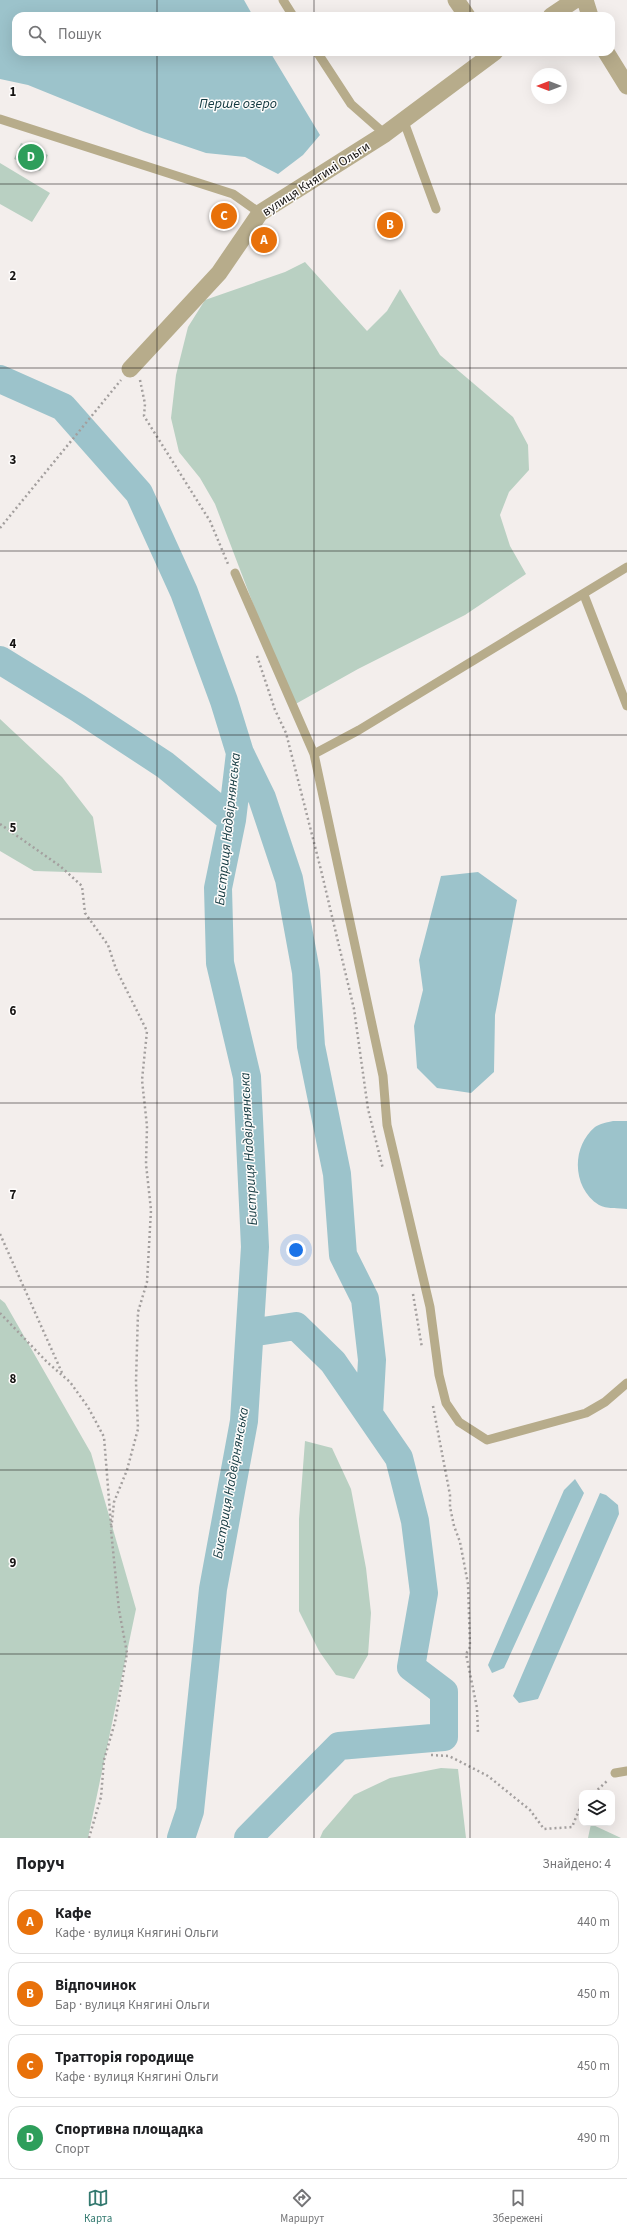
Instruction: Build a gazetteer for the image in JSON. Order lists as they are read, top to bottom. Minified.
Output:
{"streets":{"street":["вулиця Княгині Ольги"]},"water":["Перше озеро","Бистриця Надвірнянська"],"north":"left","page":{"search":"Пошук","pins":["D","C","B","A"],"heading":["Поруч","Знайдено: 4"],"list":[{"mark":"A","name":"Кафе","note":"Кафе · вулиця Княгині Ольги","value":"440 m"},{"mark":"B","name":"Відпочинок","note":"Бар · вулиця Княгині Ольги","value":"450 m"},{"mark":"C","name":"Тратторія городище","note":"Кафе · вулиця Княгині Ольги","value":"450 m"},{"mark":"D","name":"Спортивна площадка","note":"Спорт","value":"490 m"}],"nav":["Карта","Маршрут","Збережені"]},"grid":{"rows":["1","2","3","4","5","6","7","8","9"]}}
